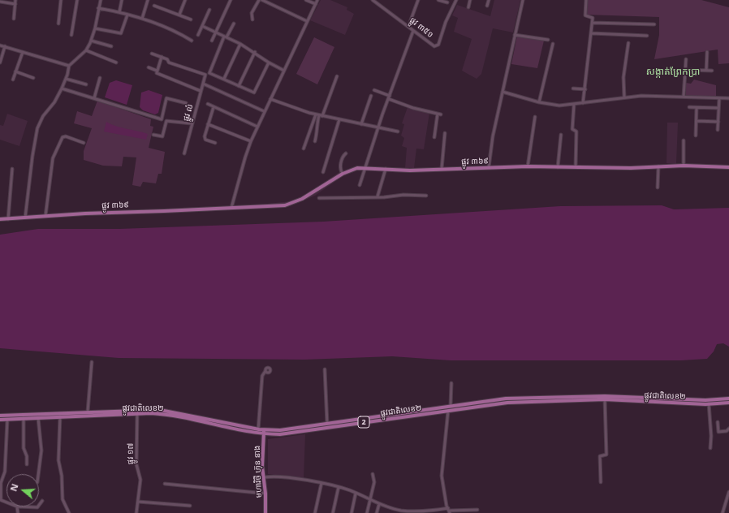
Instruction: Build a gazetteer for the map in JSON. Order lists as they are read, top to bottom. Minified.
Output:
{"streets":{"main road":["ផ្លូវ ៣៦៩","ផ្លូវជាតិលេខ២","2","មហាវិថី ហ៊ុន នាង"],"street":["ផ្លូវ ៣៥១","ផ្លូវ លំ","ផ្លូវ ១៧"]},"crossings":[["ផ្លូវជាតិលេខ២","ផ្លូវ ១៧"],["ផ្លូវជាតិលេខ២","មហាវិថី ហ៊ុន នាង"]],"districts":["សង្កាត់ព្រែកប្រា"],"north":"left"}
